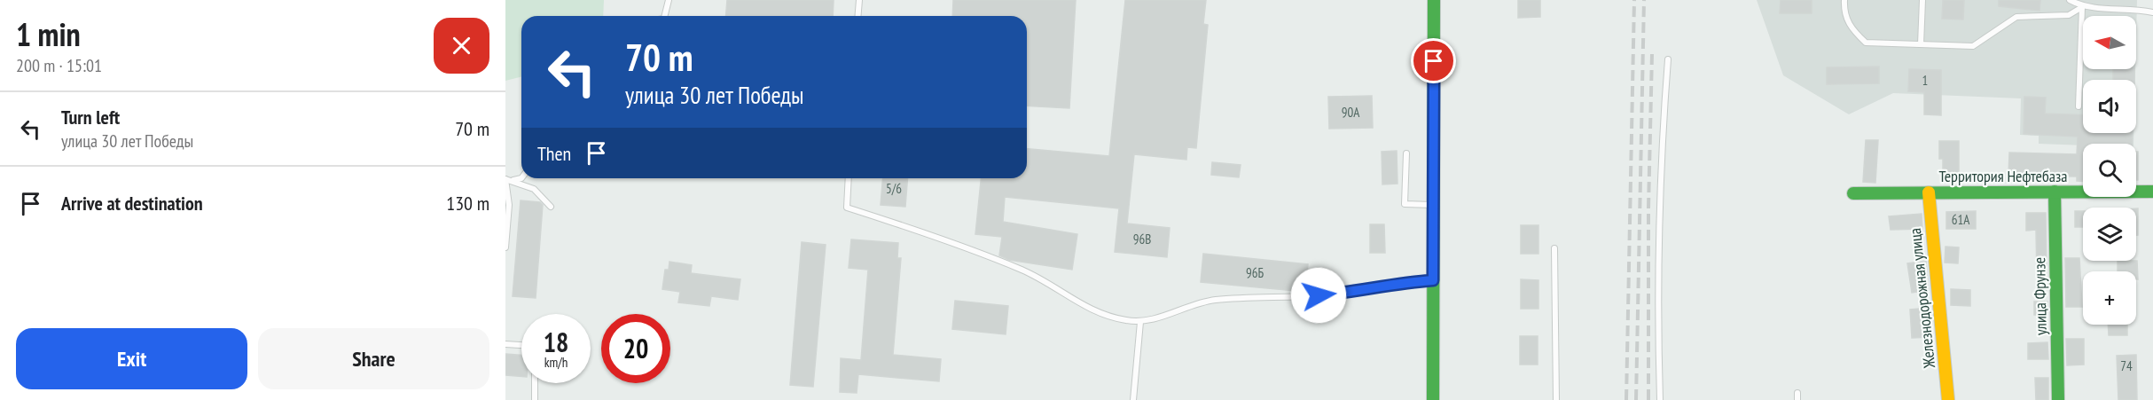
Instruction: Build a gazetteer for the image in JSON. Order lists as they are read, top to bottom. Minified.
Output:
{"streets":{"street":["Территория Нефтебаза","улица Фрунзе","Железнодорожная улица"]},"crossings":[["Территория Нефтебаза","улица Фрунзе"],["Территория Нефтебаза","Железнодорожная улица"]],"house_numbers":["1","90А","5/6","61А","96В","96Б","74"],"north":"left","page":{"heading":["1 min","200 m · 15:01"],"map_buttons":"+","turn":["70 m","улица 30 лет Победы"],"list":[{"name":"Turn left","note":"улица 30 лет Победы","value":"70 m"},{"name":"Arrive at destination","value":"130 m"}],"then":"Then","speed":"18 km/h","limit":"20","buttons":["Exit","Share"]}}
